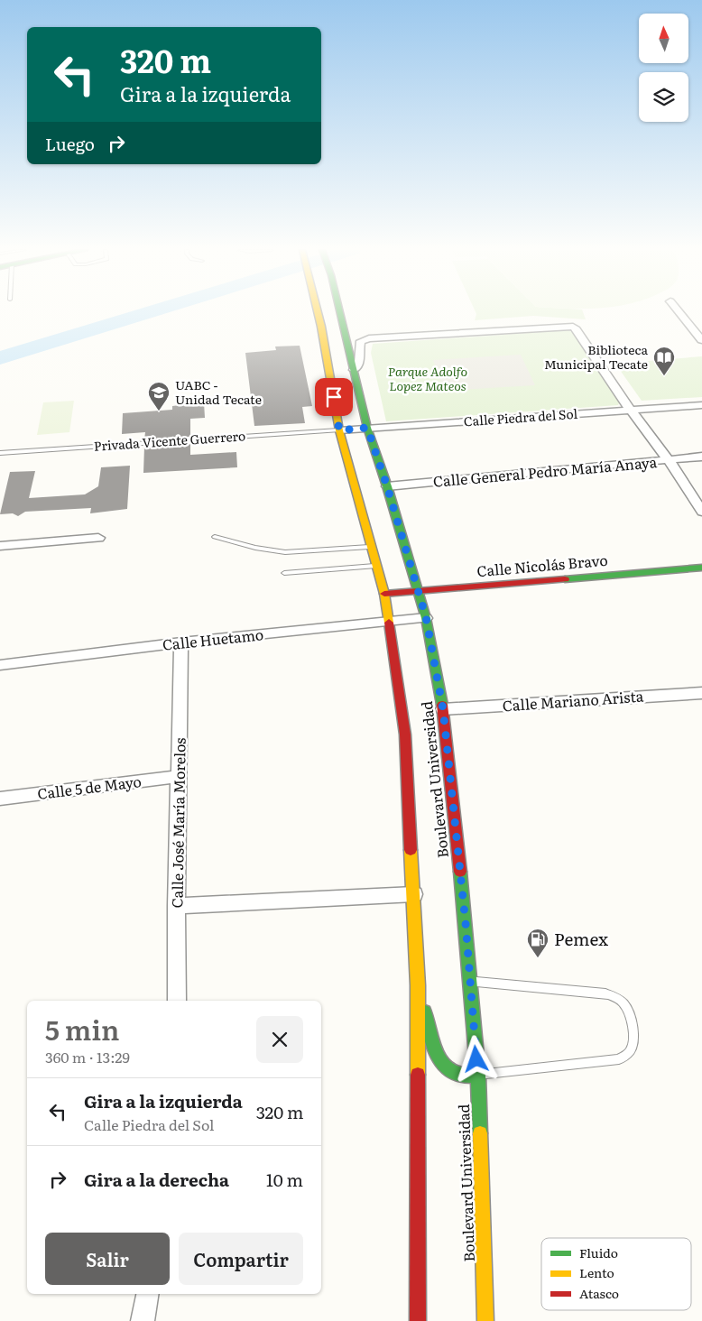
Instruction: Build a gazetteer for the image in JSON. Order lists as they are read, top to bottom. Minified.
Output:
{"streets":{"main road":["Calle Nicolás Bravo","Boulevard Universidad"],"street":["Calle Piedra del Sol","Calle General Pedro María Anaya","Calle Huetamo","Calle Mariano Arista","Calle 5 de Mayo","Calle José María Morelos"],"lane":["Privada Vicente Guerrero"]},"crossings":[["Calle Piedra del Sol","Privada Vicente Guerrero"],["Calle Piedra del Sol","Boulevard Universidad"],["Privada Vicente Guerrero","Boulevard Universidad"],["Calle General Pedro María Anaya","Boulevard Universidad"],["Calle Nicolás Bravo","Boulevard Universidad"],["Calle Huetamo","Boulevard Universidad"],["Calle Huetamo","Calle José María Morelos"],["Calle Mariano Arista","Boulevard Universidad"],["Calle 5 de Mayo","Calle José María Morelos"]],"parks":["Parque Adolfo Lopez Mateos"],"places":{"library":["Biblioteca Municipal Tecate"],"school or university":["UABC - Unidad Tecate"],"fuel station":["Pemex"]},"legend":["Fluido","Lento","Atasco"],"north":"top","page":{"turn":["320 m","Gira a la izquierda"],"then":"Luego","heading":["5 min","360 m · 13:29"],"list":[{"name":"Gira a la izquierda","note":"Calle Piedra del Sol","value":"320 m"},{"name":"Gira a la derecha","value":"10 m"}],"buttons":["Salir","Compartir"]}}
